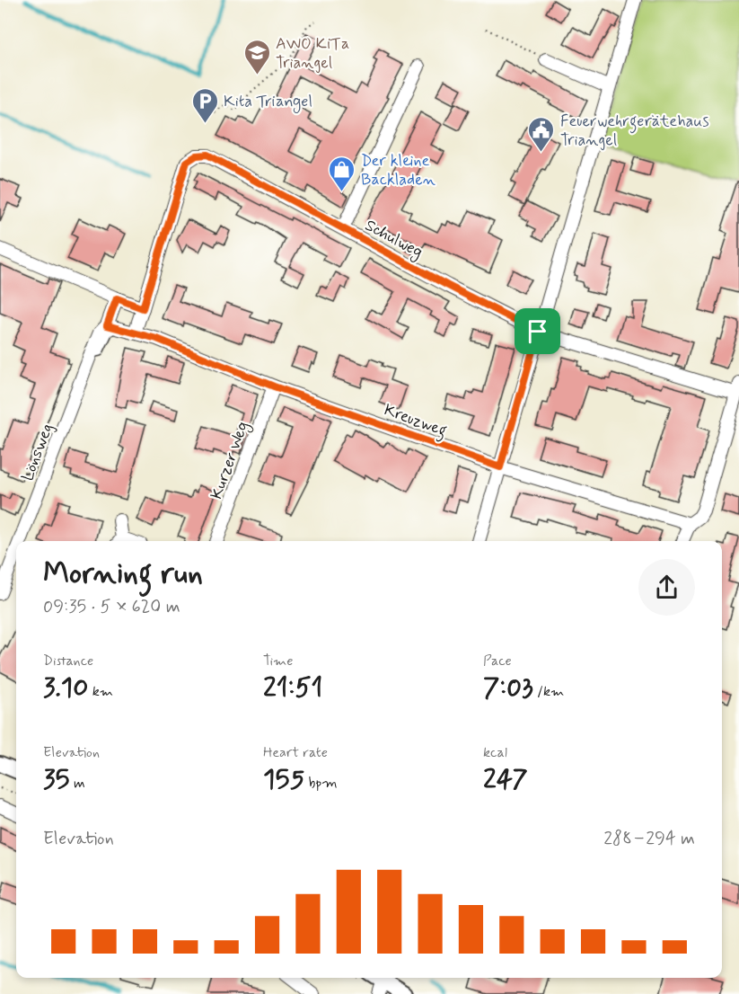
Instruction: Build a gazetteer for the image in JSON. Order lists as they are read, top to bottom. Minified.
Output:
{"streets":{"street":["Schulweg","Kreuzweg","Lönsweg","Kurzer Weg"]},"crossings":[["Schulweg","Kreuzweg"],["Kreuzweg","Lönsweg"],["Kreuzweg","Kurzer Weg"]],"places":{"school or university":["AWO KiTa Triangel"],"parking":["Kita Triangel"],"public building":["Feuerwehrgerätehaus Triangel"],"shop":["Der kleine Backladen"]},"page":{"heading":["Morning run","09:35 · 5 × 620 m"],"stats":[["Distance","3.10 km"],["Time","21:51"],["Pace","7:03 /km"],["Elevation","35 m"],["Heart rate","155 bpm"],["kcal","247"]],"chart":["Elevation","288–294 m"]}}
